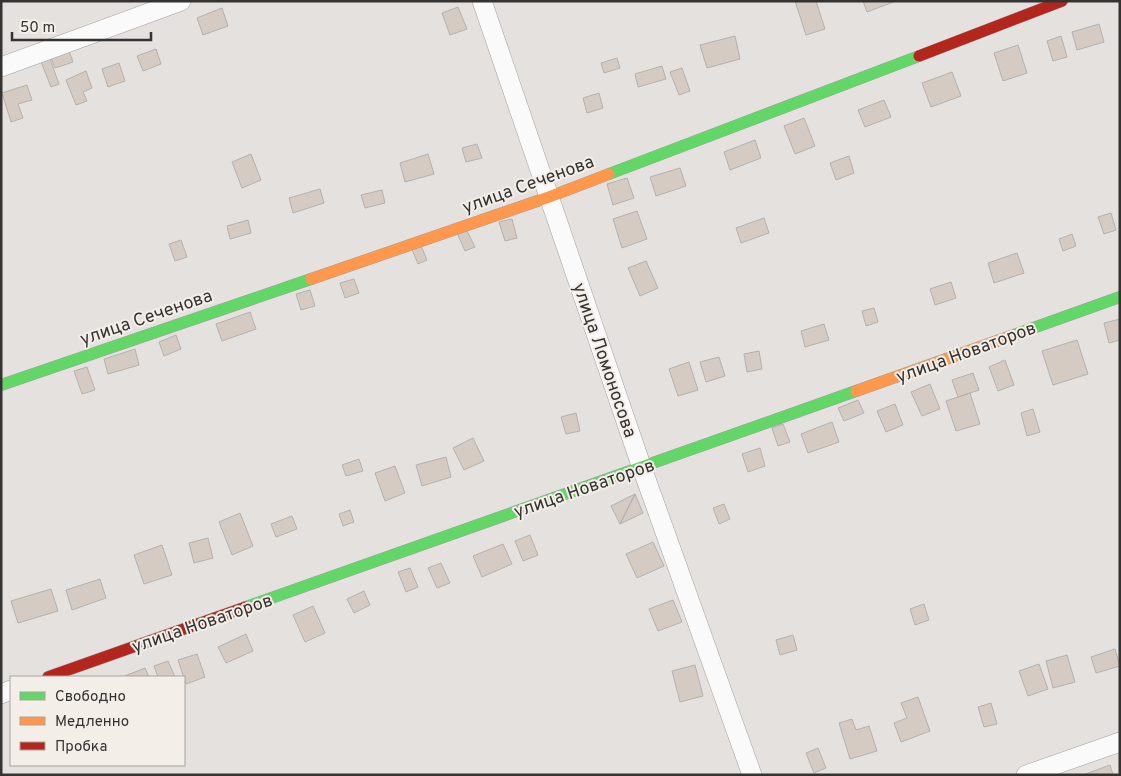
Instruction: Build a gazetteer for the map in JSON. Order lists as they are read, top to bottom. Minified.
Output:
{"streets":{"street":["улица Сеченова","улица Новаторов","улица Ломоносова"]},"crossings":[["улица Сеченова","улица Ломоносова"],["улица Новаторов","улица Ломоносова"]],"legend":["Свободно","Медленно","Пробка"],"scale_bar":"50 m"}
